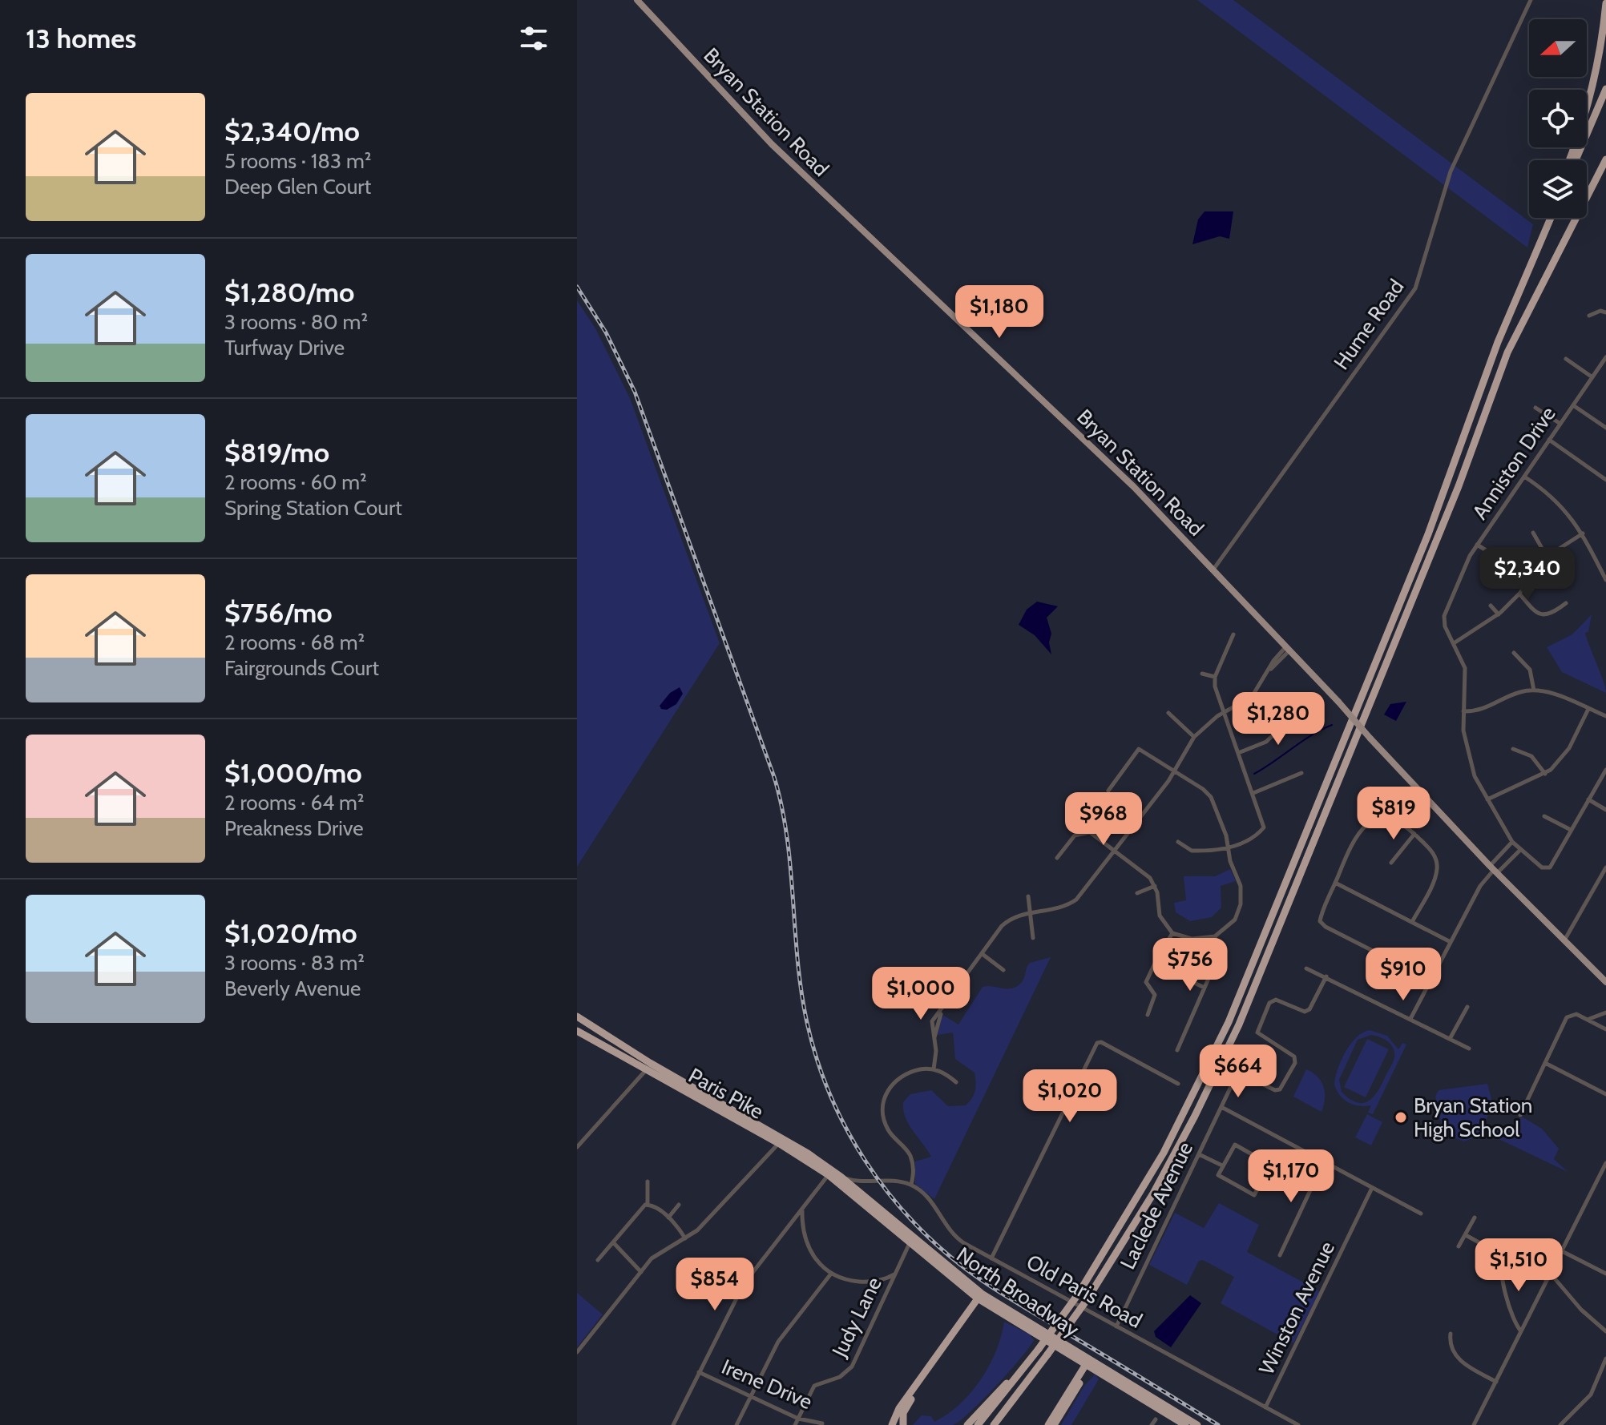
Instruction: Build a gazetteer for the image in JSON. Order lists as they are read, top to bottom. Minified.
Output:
{"streets":{"highway":["Paris Pike","North Broadway"],"main road":["Bryan Station Road"],"street":["Hume Road","Anniston Drive","Laclede Avenue","Old Paris Road","Winston Avenue","Judy Lane","Irene Drive"]},"crossings":[["Bryan Station Road","Hume Road"],["Paris Pike","North Broadway"],["Laclede Avenue","Old Paris Road"],["Old Paris Road","Winston Avenue"],["North Broadway","Judy Lane"],["Judy Lane","Irene Drive"]],"places":["Bryan Station High School"],"north":"left","page":{"heading":"13 homes","list":[{"name":"$2,340/mo","note":"5 rooms · 183 m² · Deep Glen Court"},{"name":"$1,280/mo","note":"3 rooms · 80 m² · Turfway Drive"},{"name":"$819/mo","note":"2 rooms · 60 m² · Spring Station Court"},{"name":"$756/mo","note":"2 rooms · 68 m² · Fairgrounds Court"},{"name":"$1,000/mo","note":"2 rooms · 64 m² · Preakness Drive"},{"name":"$1,020/mo","note":"3 rooms · 83 m² · Beverly Avenue"}],"price":["$1,180","$2,340","$1,280","$819","$968","$756","$910","$1,000","$664","$1,020","$1,170","$1,510","$854"]}}
